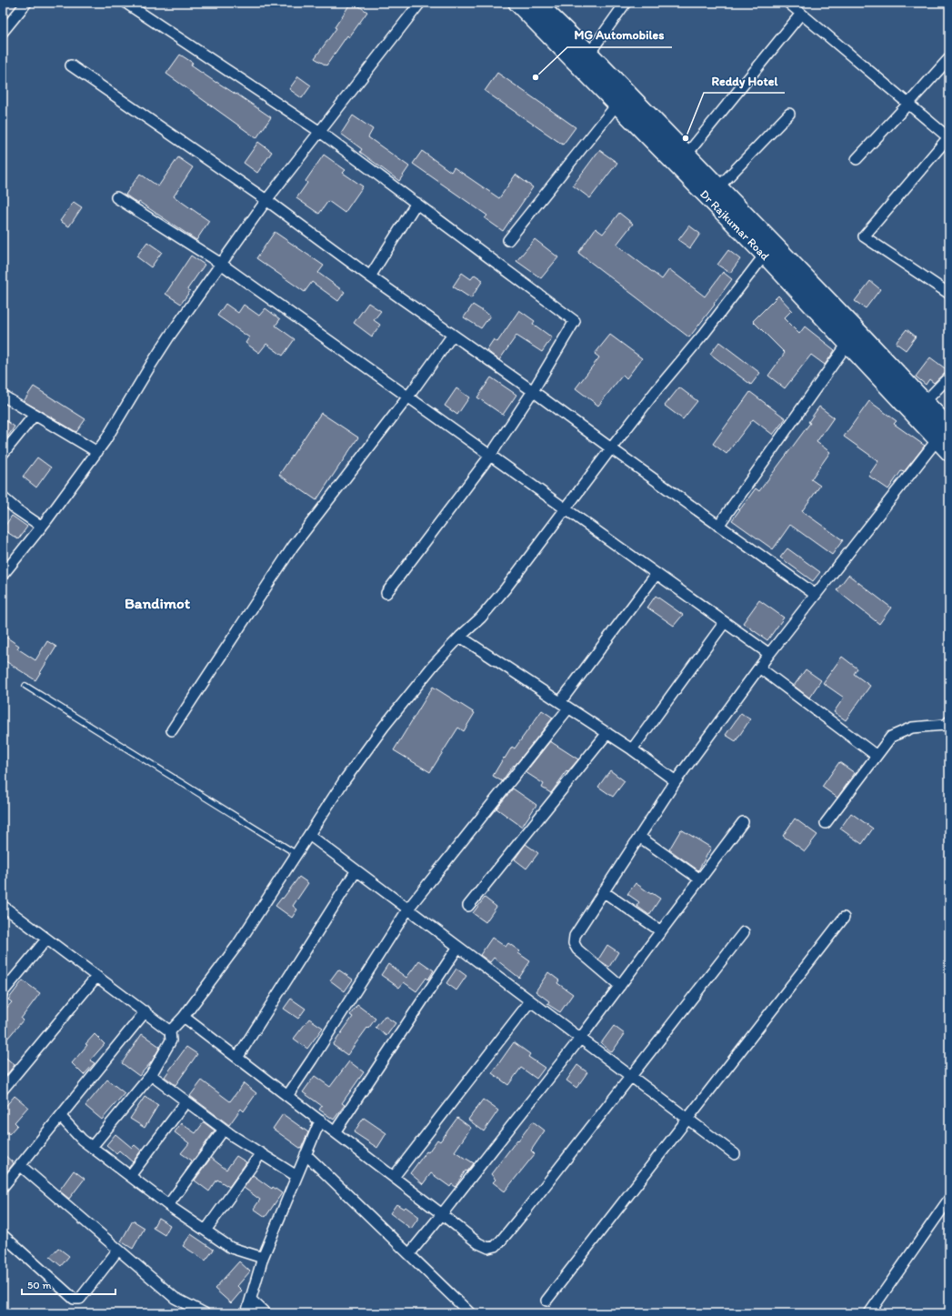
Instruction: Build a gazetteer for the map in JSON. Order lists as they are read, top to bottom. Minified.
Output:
{"streets":{"highway":["Dr Rajkumar Road"]},"districts":["Bandimot"],"places":["MG Automobiles","Reddy Hotel"],"scale_bar":"50 m"}
